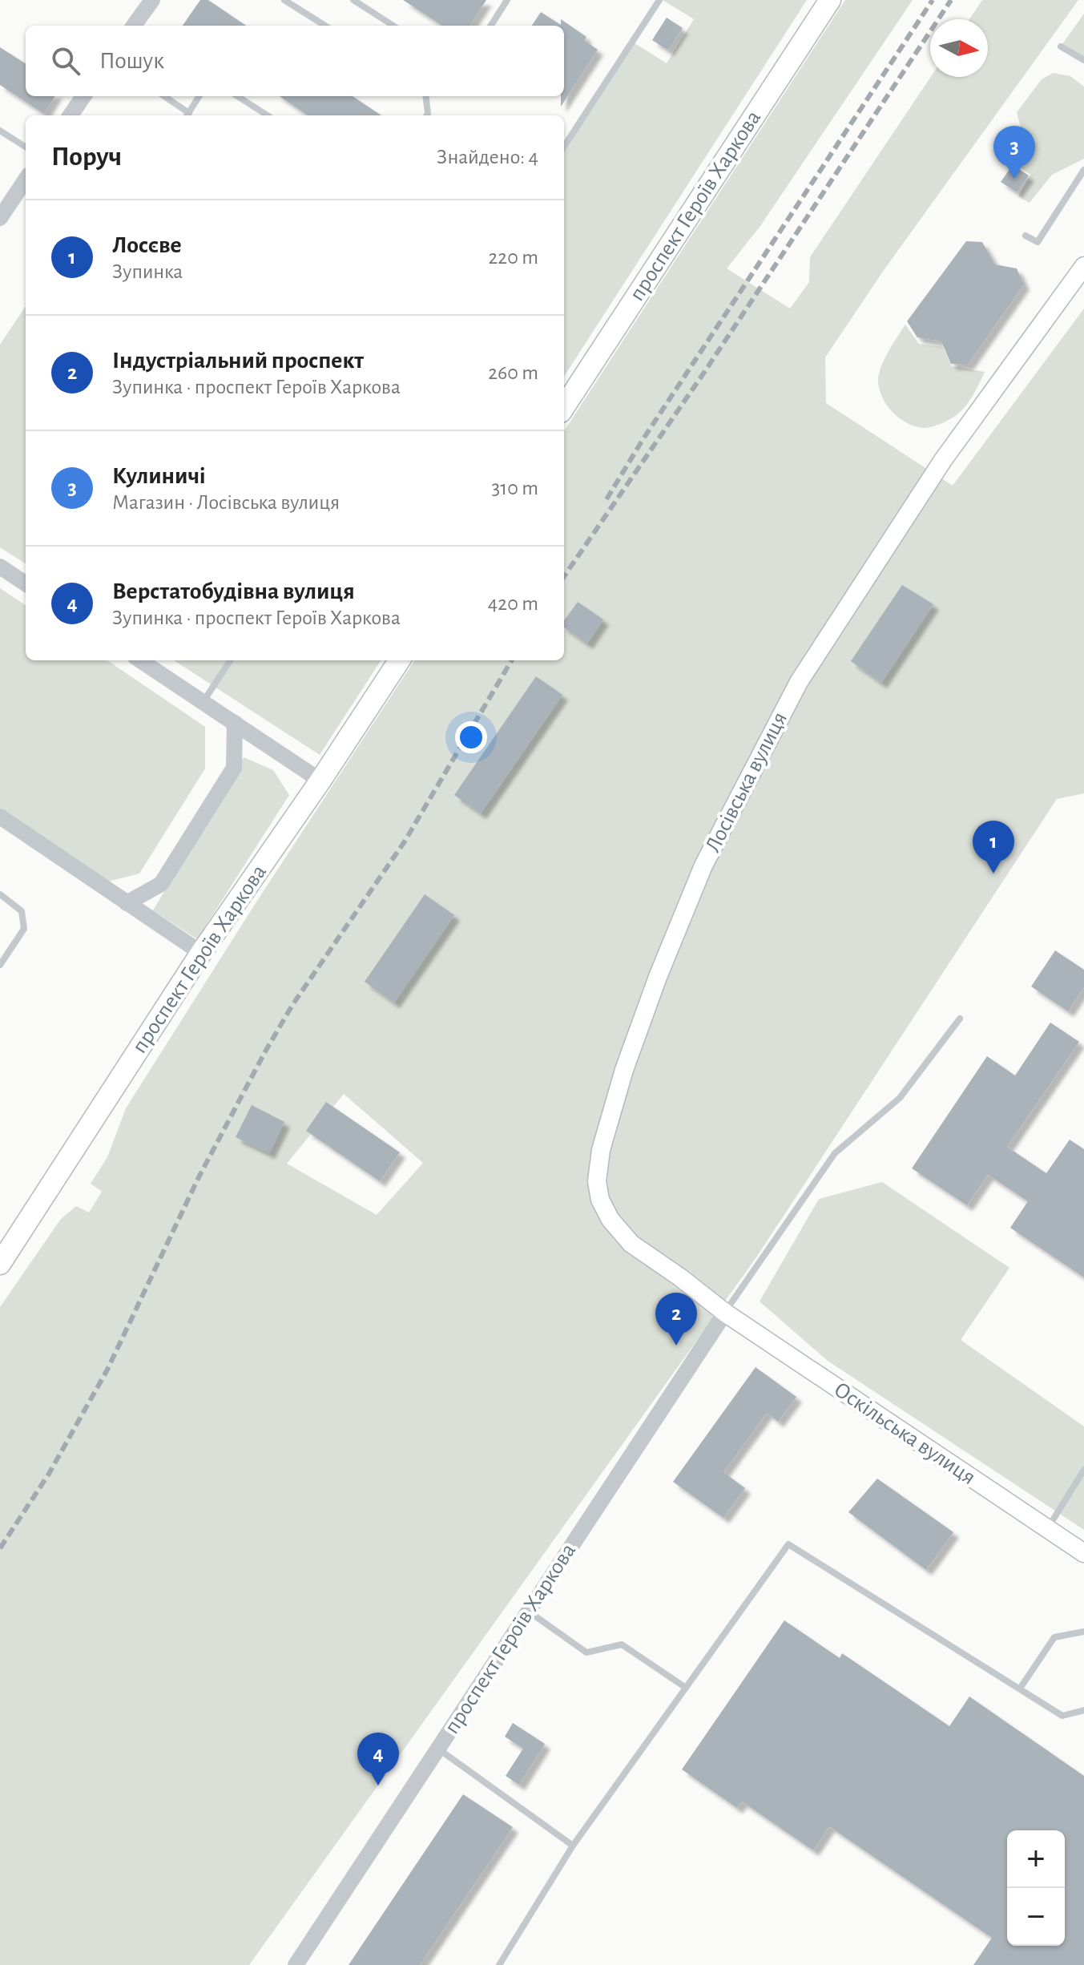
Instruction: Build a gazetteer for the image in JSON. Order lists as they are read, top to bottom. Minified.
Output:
{"streets":{"main road":["проспект Героїв Харкова","Лосівська вулиця","Оскільська вулиця"]},"crossings":[["проспект Героїв Харкова","Лосівська вулиця"],["проспект Героїв Харкова","Оскільська вулиця"],["Лосівська вулиця","Оскільська вулиця"]],"north":"right","page":{"search":"Пошук","heading":["Поруч","Знайдено: 4"],"pins":["3","1","2","4"],"list":[{"mark":"1","name":"Лосєве","note":"Зупинка","value":"220 m"},{"mark":"2","name":"Індустріальний проспект","note":"Зупинка · проспект Героїв Харкова","value":"260 m"},{"mark":"3","name":"Кулиничі","note":"Магазин · Лосівська вулиця","value":"310 m"},{"mark":"4","name":"Верстатобудівна вулиця","note":"Зупинка · проспект Героїв Харкова","value":"420 m"}],"map_buttons":["+","−"]}}
